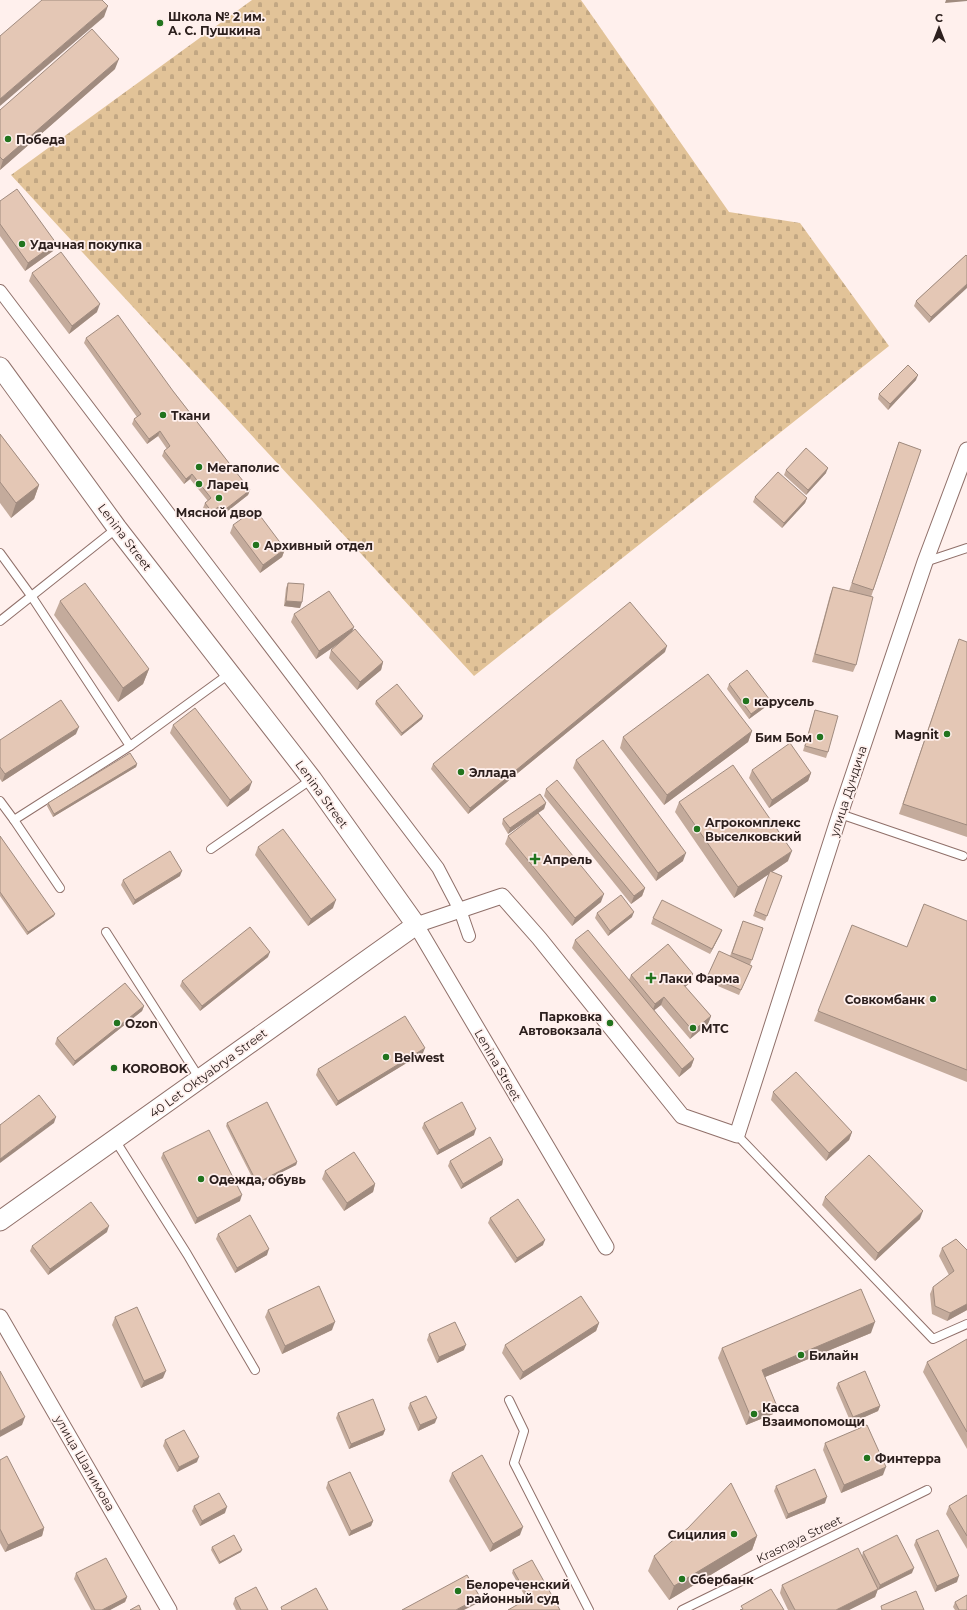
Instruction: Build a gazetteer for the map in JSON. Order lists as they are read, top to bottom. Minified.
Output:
{"streets":{"street":["Lenina Street","улица Дундича","40 Let Oktyabrya Street","улица Шалимова"],"lane":["Krasnaya Street"]},"crossings":[["Lenina Street","40 Let Oktyabrya Street"]],"places":{"other":["Школа № 2 им. А. С. Пушкина","Победа","Удачная покупка","Ткани","Мегаполис","Ларец","Мясной двор","Архивный отдел","карусель","Magnit","Бим Бом","Эллада","Агрокомплекс Выселковский","Совкомбанк","Ozon","Парковка Автовокзала","МТС","Belwest","KOROBOK","Одежда, обувь","Билайн","Касса Взаимопомощи","Финтерра","Сицилия","Сбербанк","Белореченский районный суд"],"health":["Апрель","Лаки Фарма"]},"north":"top"}
